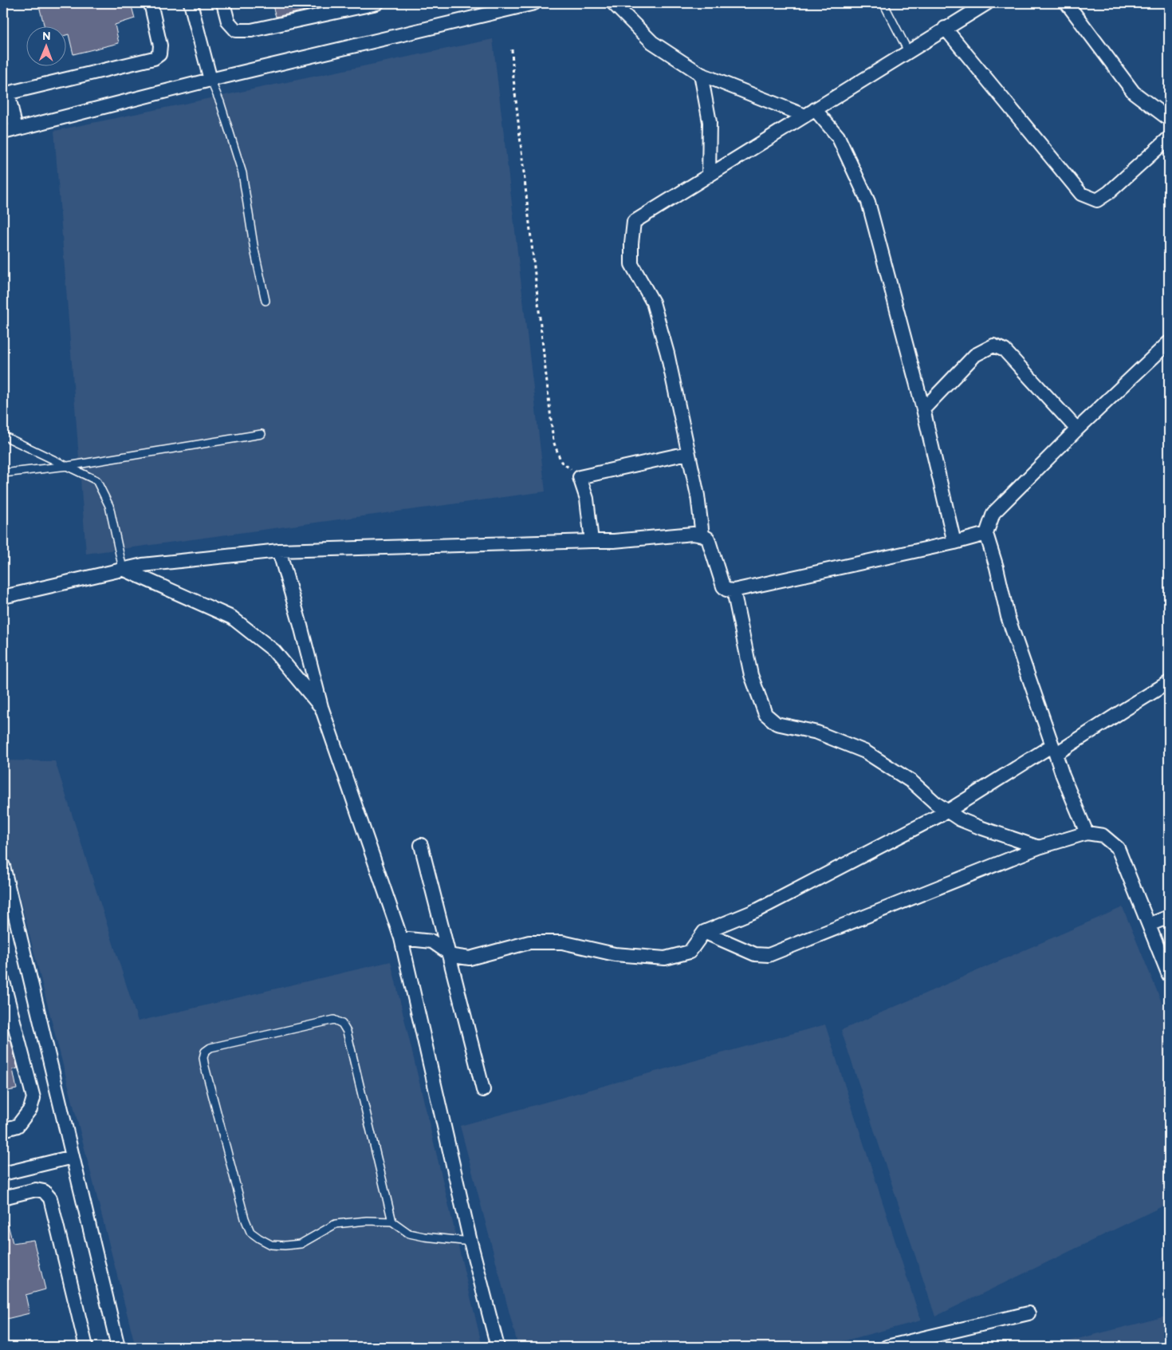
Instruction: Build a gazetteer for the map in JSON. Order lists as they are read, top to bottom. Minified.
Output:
{"north":"top"}
